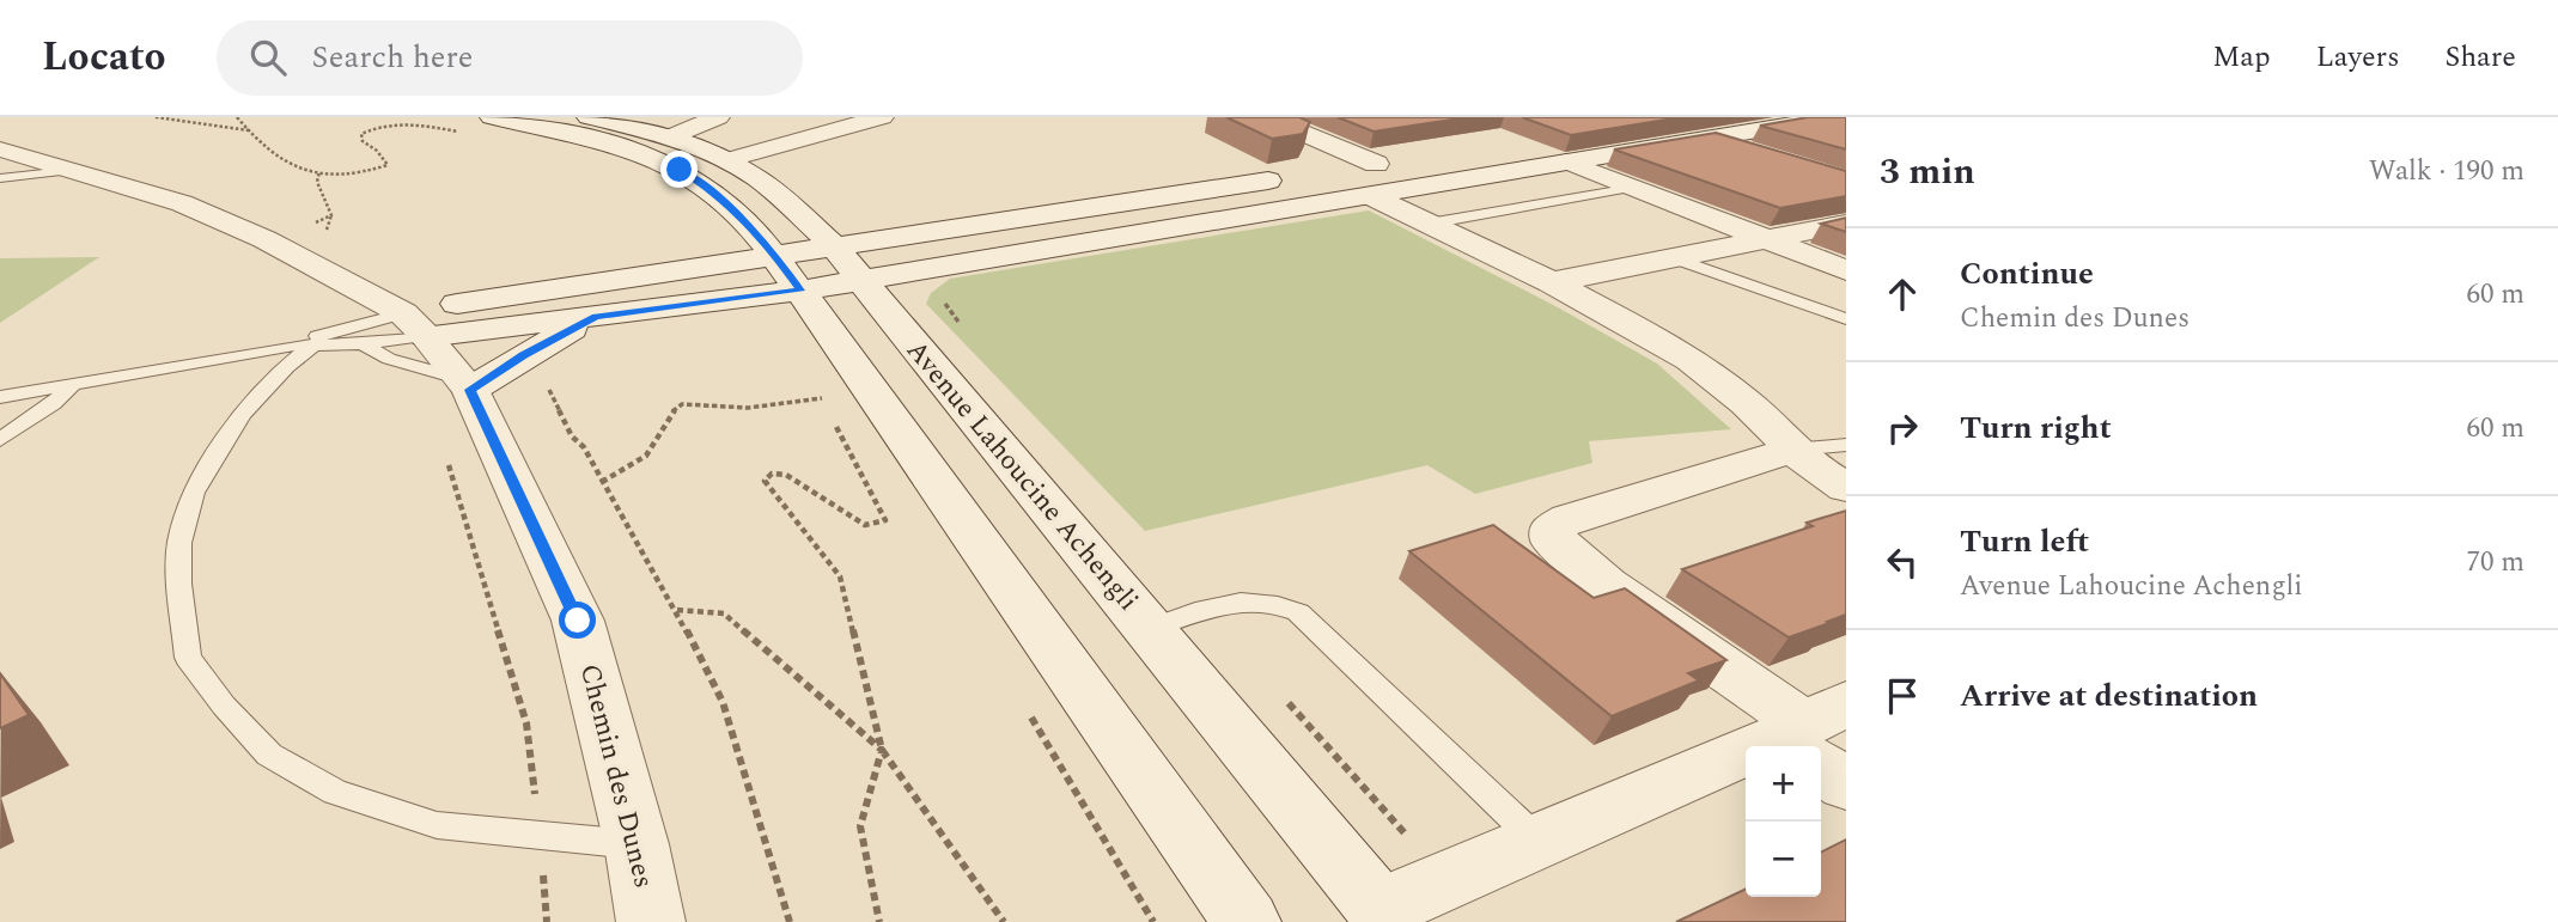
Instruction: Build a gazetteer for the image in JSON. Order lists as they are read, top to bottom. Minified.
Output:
{"streets":{"street":["Avenue Lahoucine Achengli","Chemin des Dunes"]},"page":{"header":"Locato","search":"Search here","nav":["Map","Layers","Share"],"heading":["3 min","Walk · 190 m"],"list":[["Continue","Chemin des Dunes","60 m"],["Turn right","60 m"],["Turn left","Avenue Lahoucine Achengli","70 m"],"Arrive at destination"],"map_buttons":["+","−"]}}
